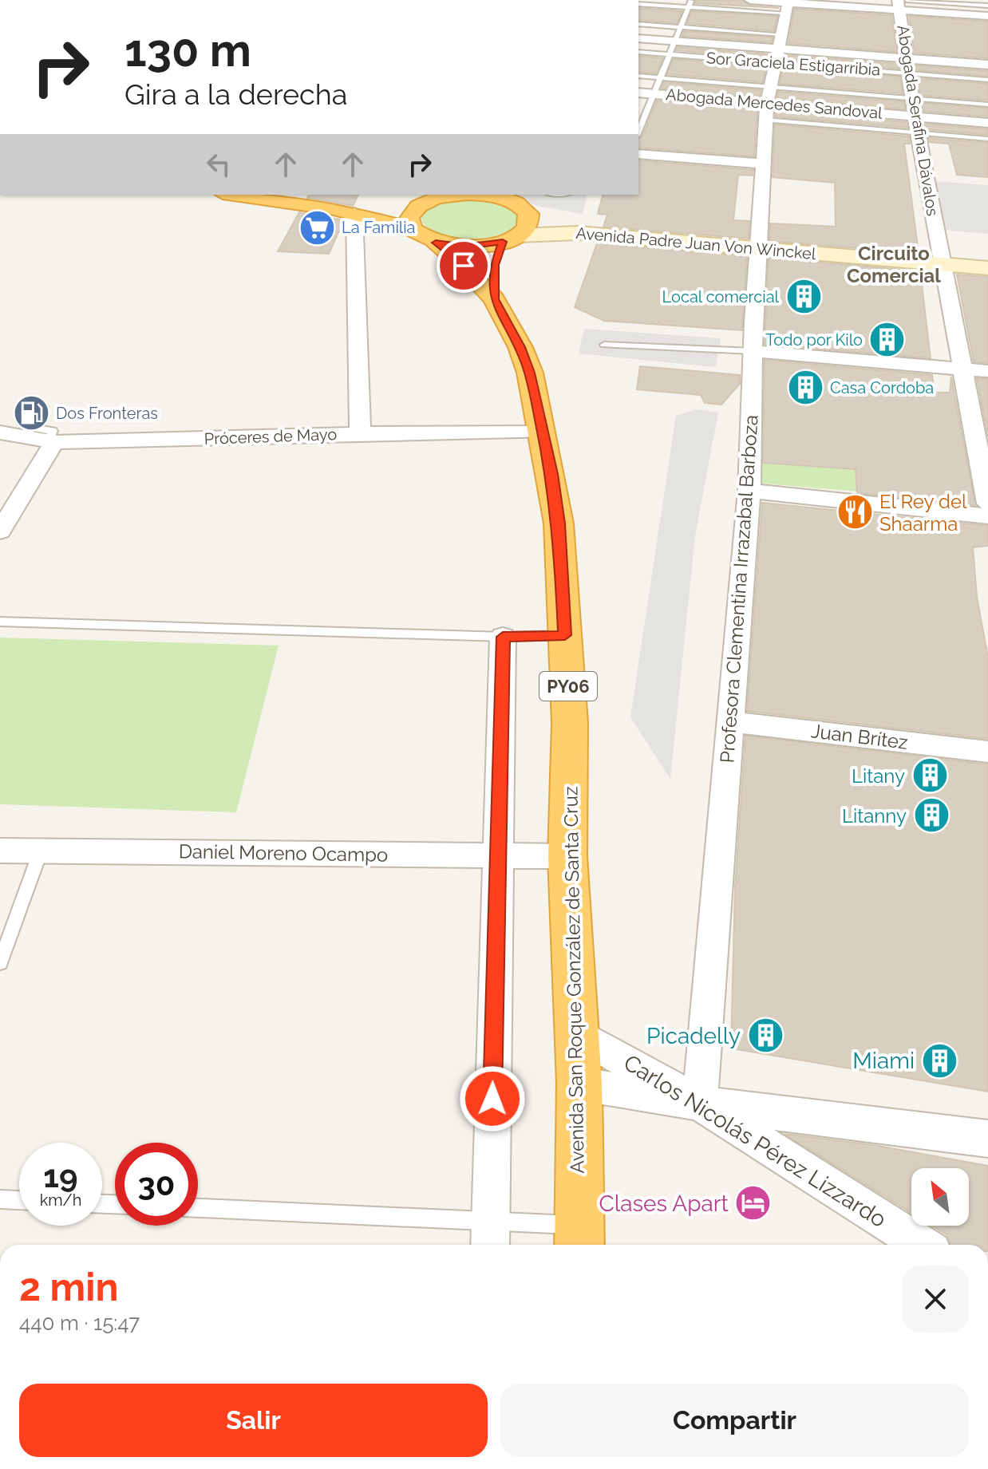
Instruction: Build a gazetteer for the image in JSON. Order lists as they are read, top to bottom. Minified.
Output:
{"streets":{"highway":["PY06","Avenida San Roque González de Santa Cruz"],"main road":["Avenida Padre Juan Von Winckel"],"street":["Abogada Mercedes Sandoval","Abogada Serafina Dávalos","Próceres de Mayo","Profesora Clementina Irrazabal Barboza","Juan Brítez","Daniel Moreno Ocampo","Carlos Nicolás Pérez Lizzardo"],"lane":["Sor Graciela Estigarribia"]},"crossings":[["Sor Graciela Estigarribia","Abogada Serafina Dávalos"],["Sor Graciela Estigarribia","Profesora Clementina Irrazabal Barboza"],["Abogada Mercedes Sandoval","Abogada Serafina Dávalos"],["Abogada Mercedes Sandoval","Profesora Clementina Irrazabal Barboza"],["Abogada Serafina Dávalos","Avenida Padre Juan Von Winckel"],["Avenida Padre Juan Von Winckel","Profesora Clementina Irrazabal Barboza"],["Avenida Padre Juan Von Winckel","PY06"],["Próceres de Mayo","Avenida San Roque González de Santa Cruz"],["Profesora Clementina Irrazabal Barboza","Juan Brítez"],["Profesora Clementina Irrazabal Barboza","Carlos Nicolás Pérez Lizzardo"],["PY06","Avenida San Roque González de Santa Cruz"],["Daniel Moreno Ocampo","Avenida San Roque González de Santa Cruz"],["Avenida San Roque González de Santa Cruz","Carlos Nicolás Pérez Lizzardo"]],"districts":["Circuito Comercial"],"places":{"supermarket":["La Familia"],"building":["Local comercial","Todo por Kilo","Casa Cordoba","Litany","Litanny","Picadelly","Miami"],"fuel station":["Dos Fronteras"],"restaurant":["El Rey del Shaarma"],"hotel":["Clases Apart"]},"north":"top left","page":{"turn":["130 m","Gira a la derecha"],"speed":"19 km/h","limit":"30","heading":["2 min","440 m · 15:47"],"buttons":["Salir","Compartir"]}}
